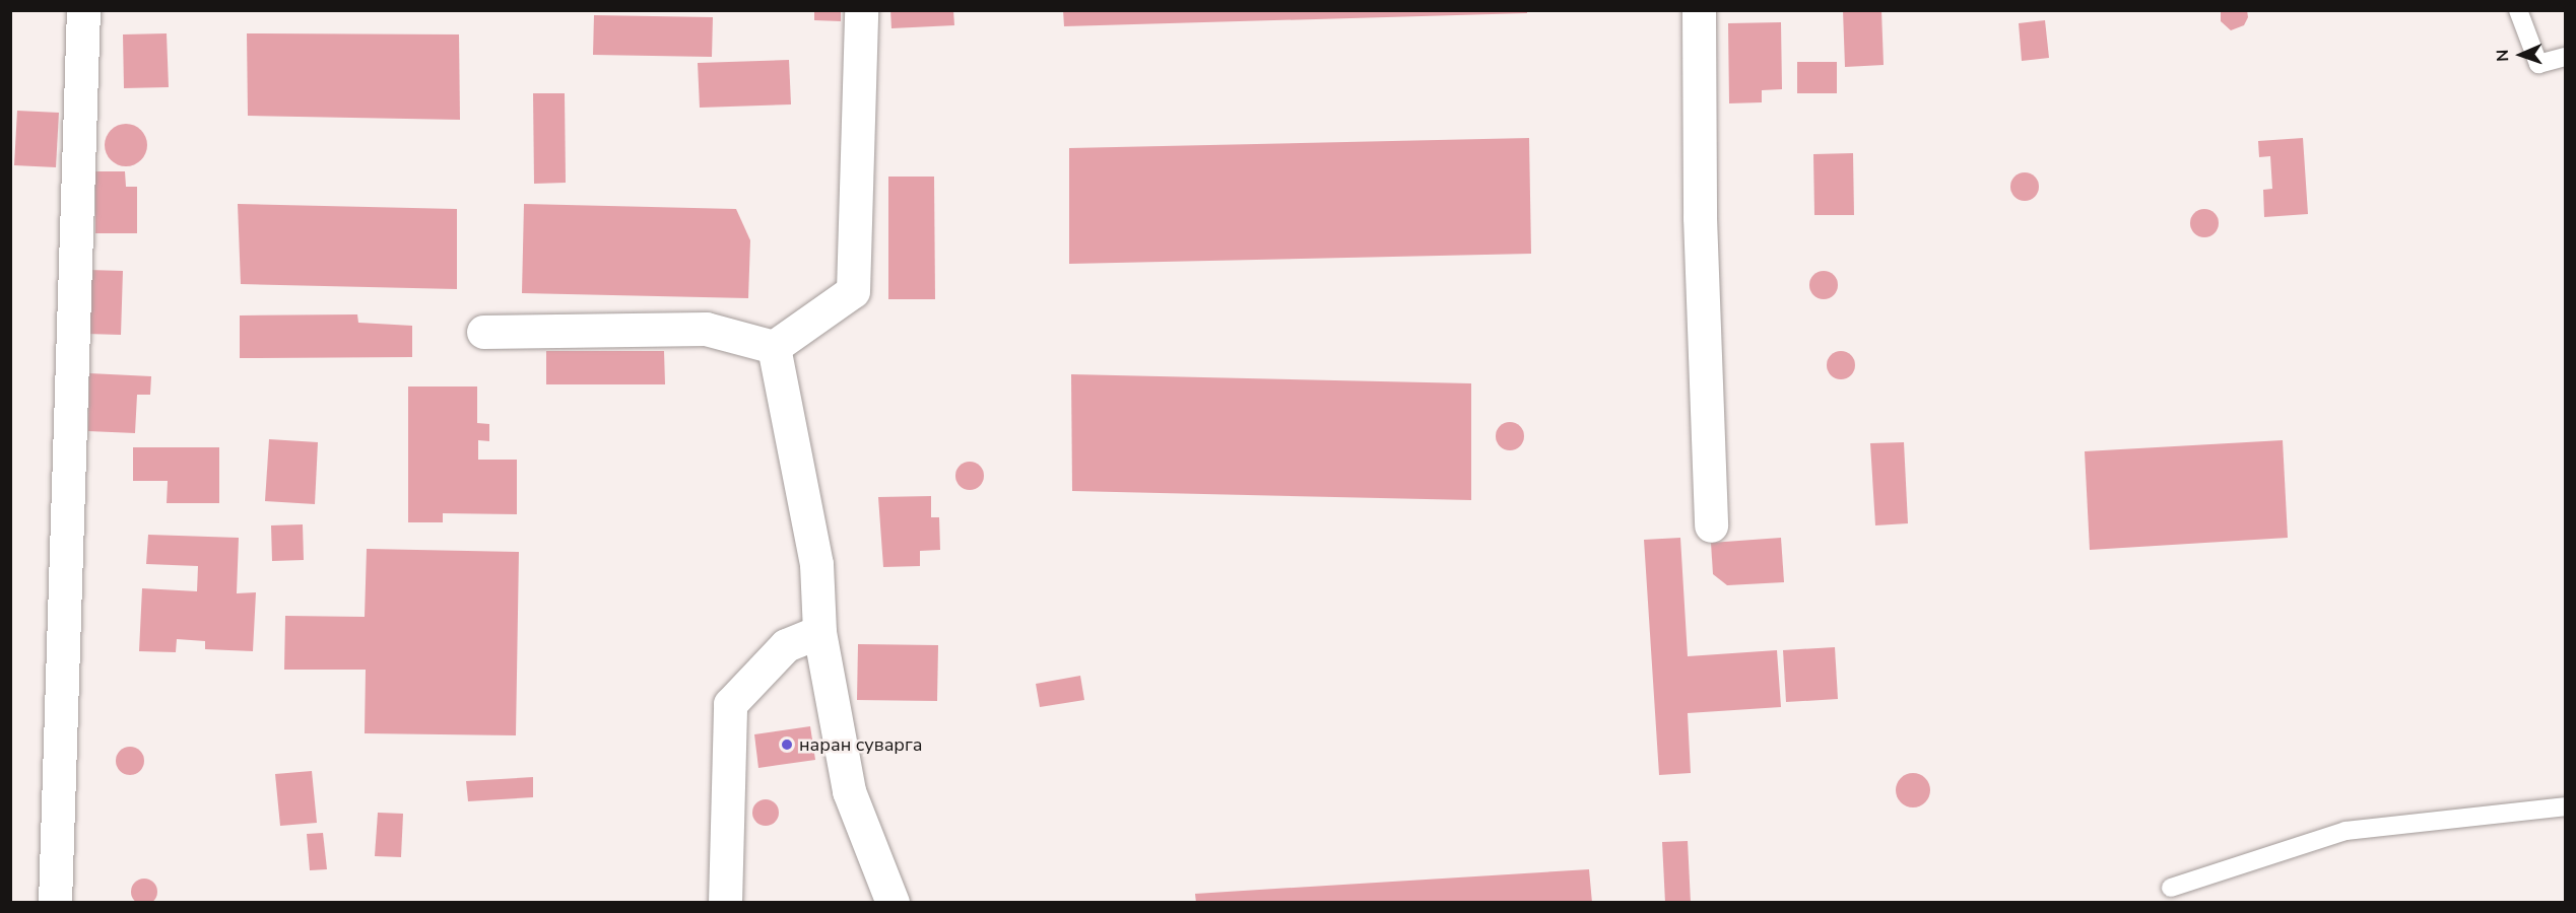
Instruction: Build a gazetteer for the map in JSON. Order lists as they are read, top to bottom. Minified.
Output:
{"places":["наран суварга"],"north":"left"}
